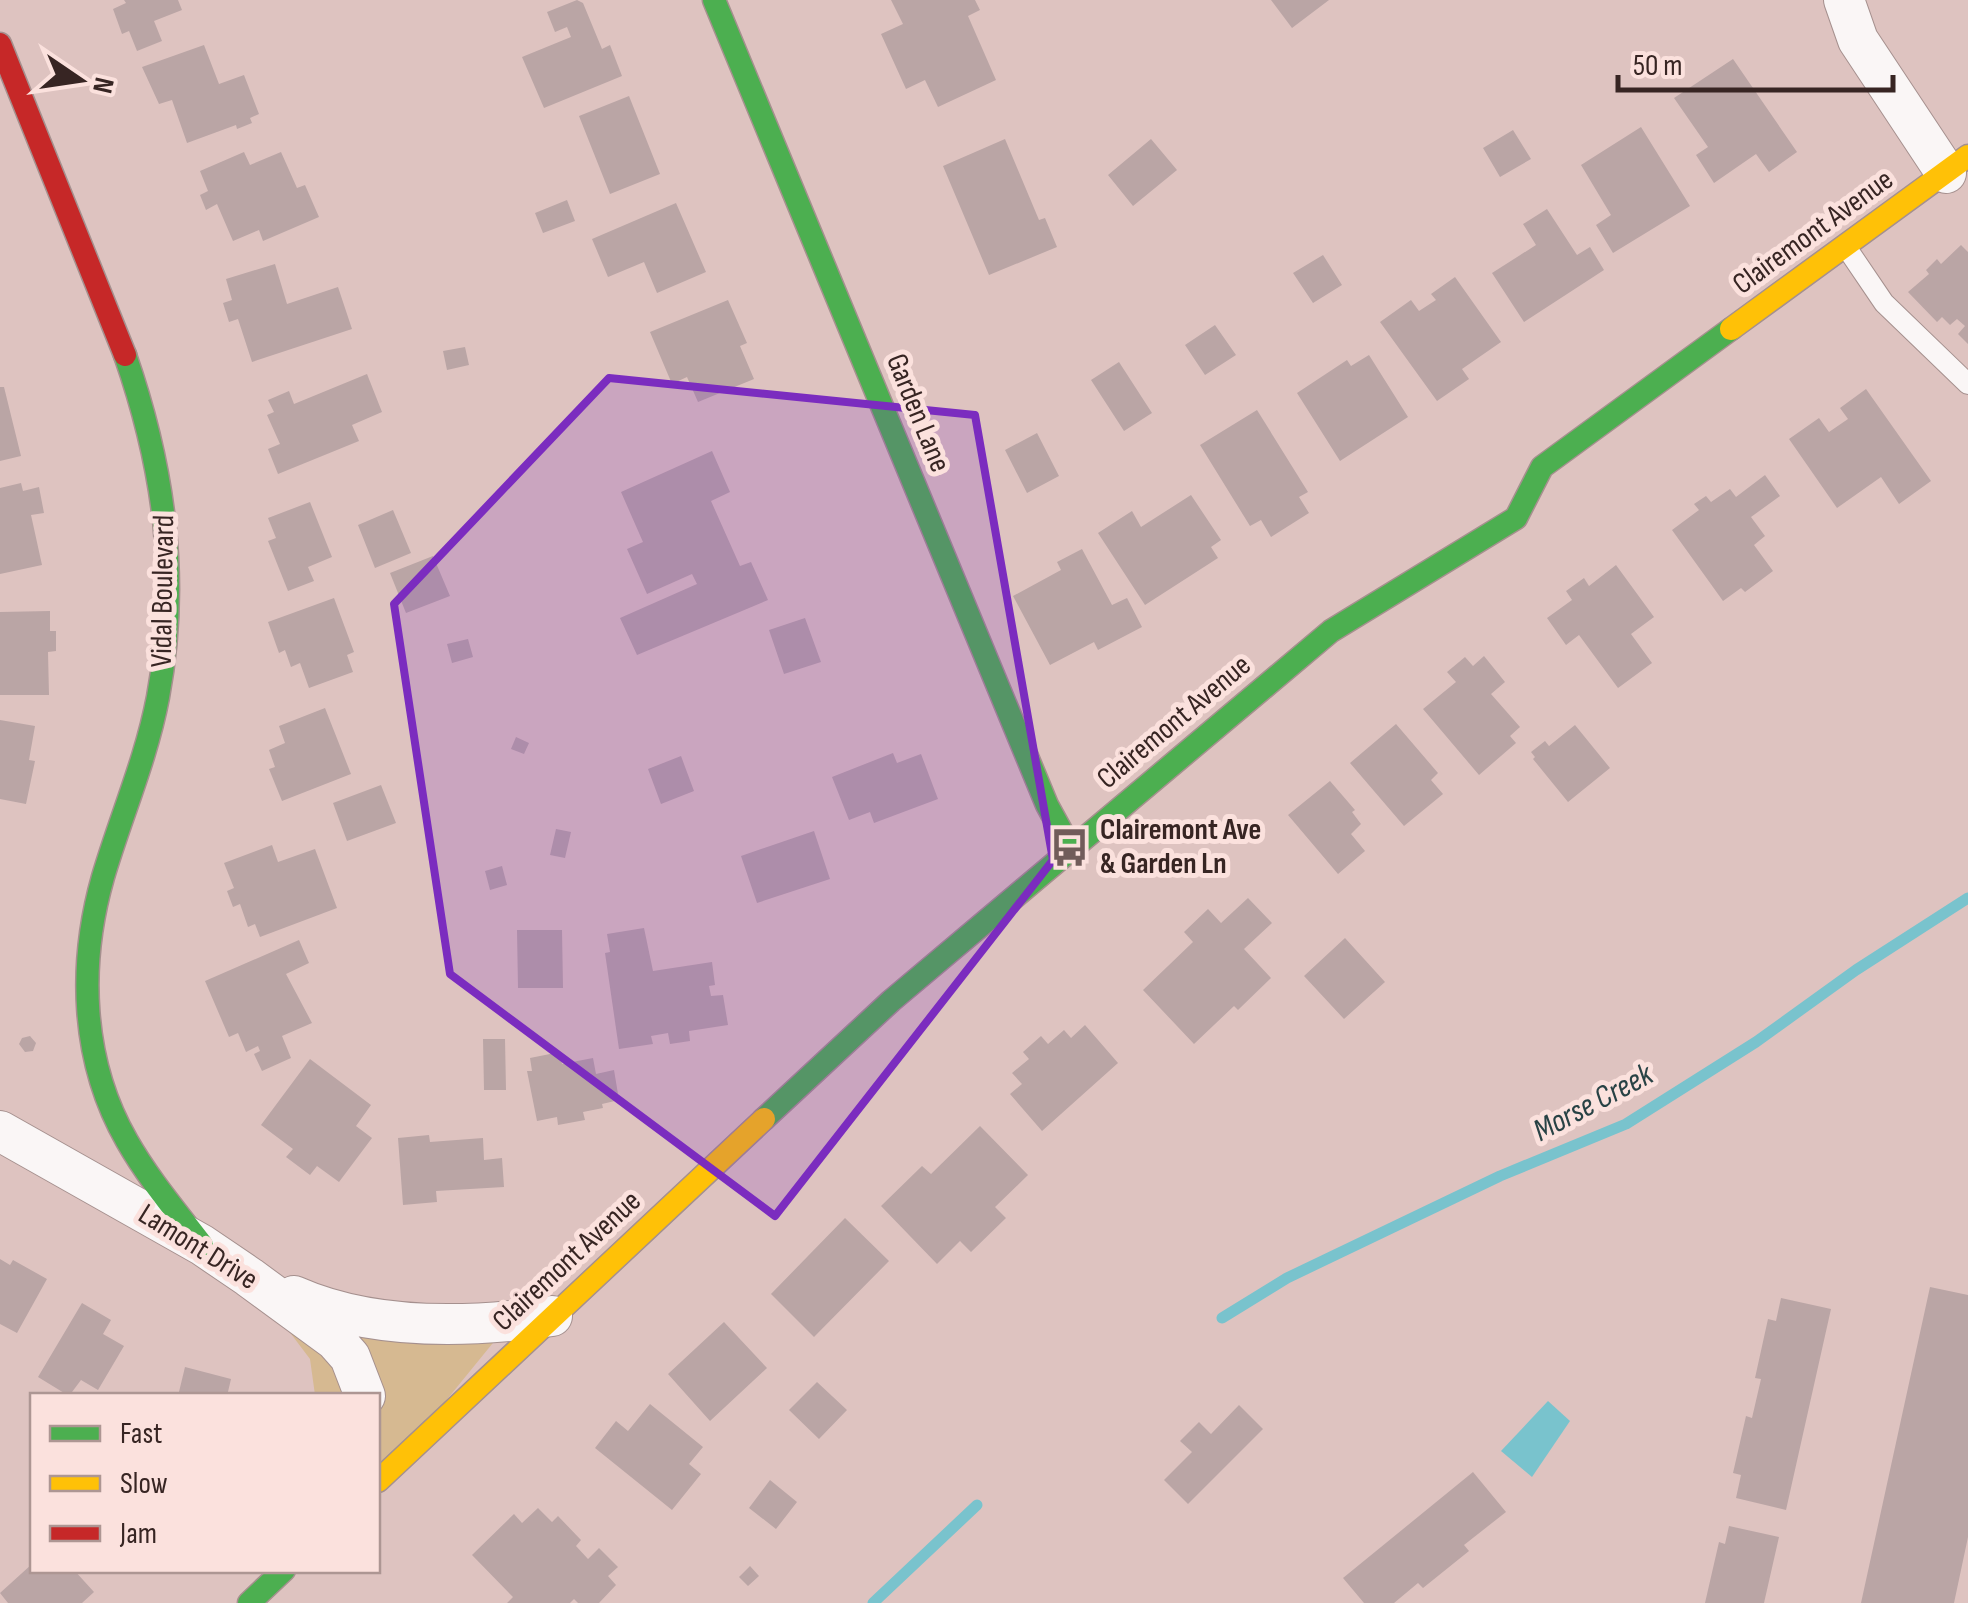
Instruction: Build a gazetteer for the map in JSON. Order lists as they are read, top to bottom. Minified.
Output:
{"streets":{"street":["Clairemont Avenue","Garden Lane","Vidal Boulevard","Lamont Drive"]},"crossings":[["Clairemont Avenue","Garden Lane"],["Vidal Boulevard","Lamont Drive"]],"water":["Morse Creek"],"places":{"bus stop":["Clairemont Ave & Garden Ln"]},"legend":["Fast","Slow","Jam"],"scale_bar":"50 m","north":"right"}
